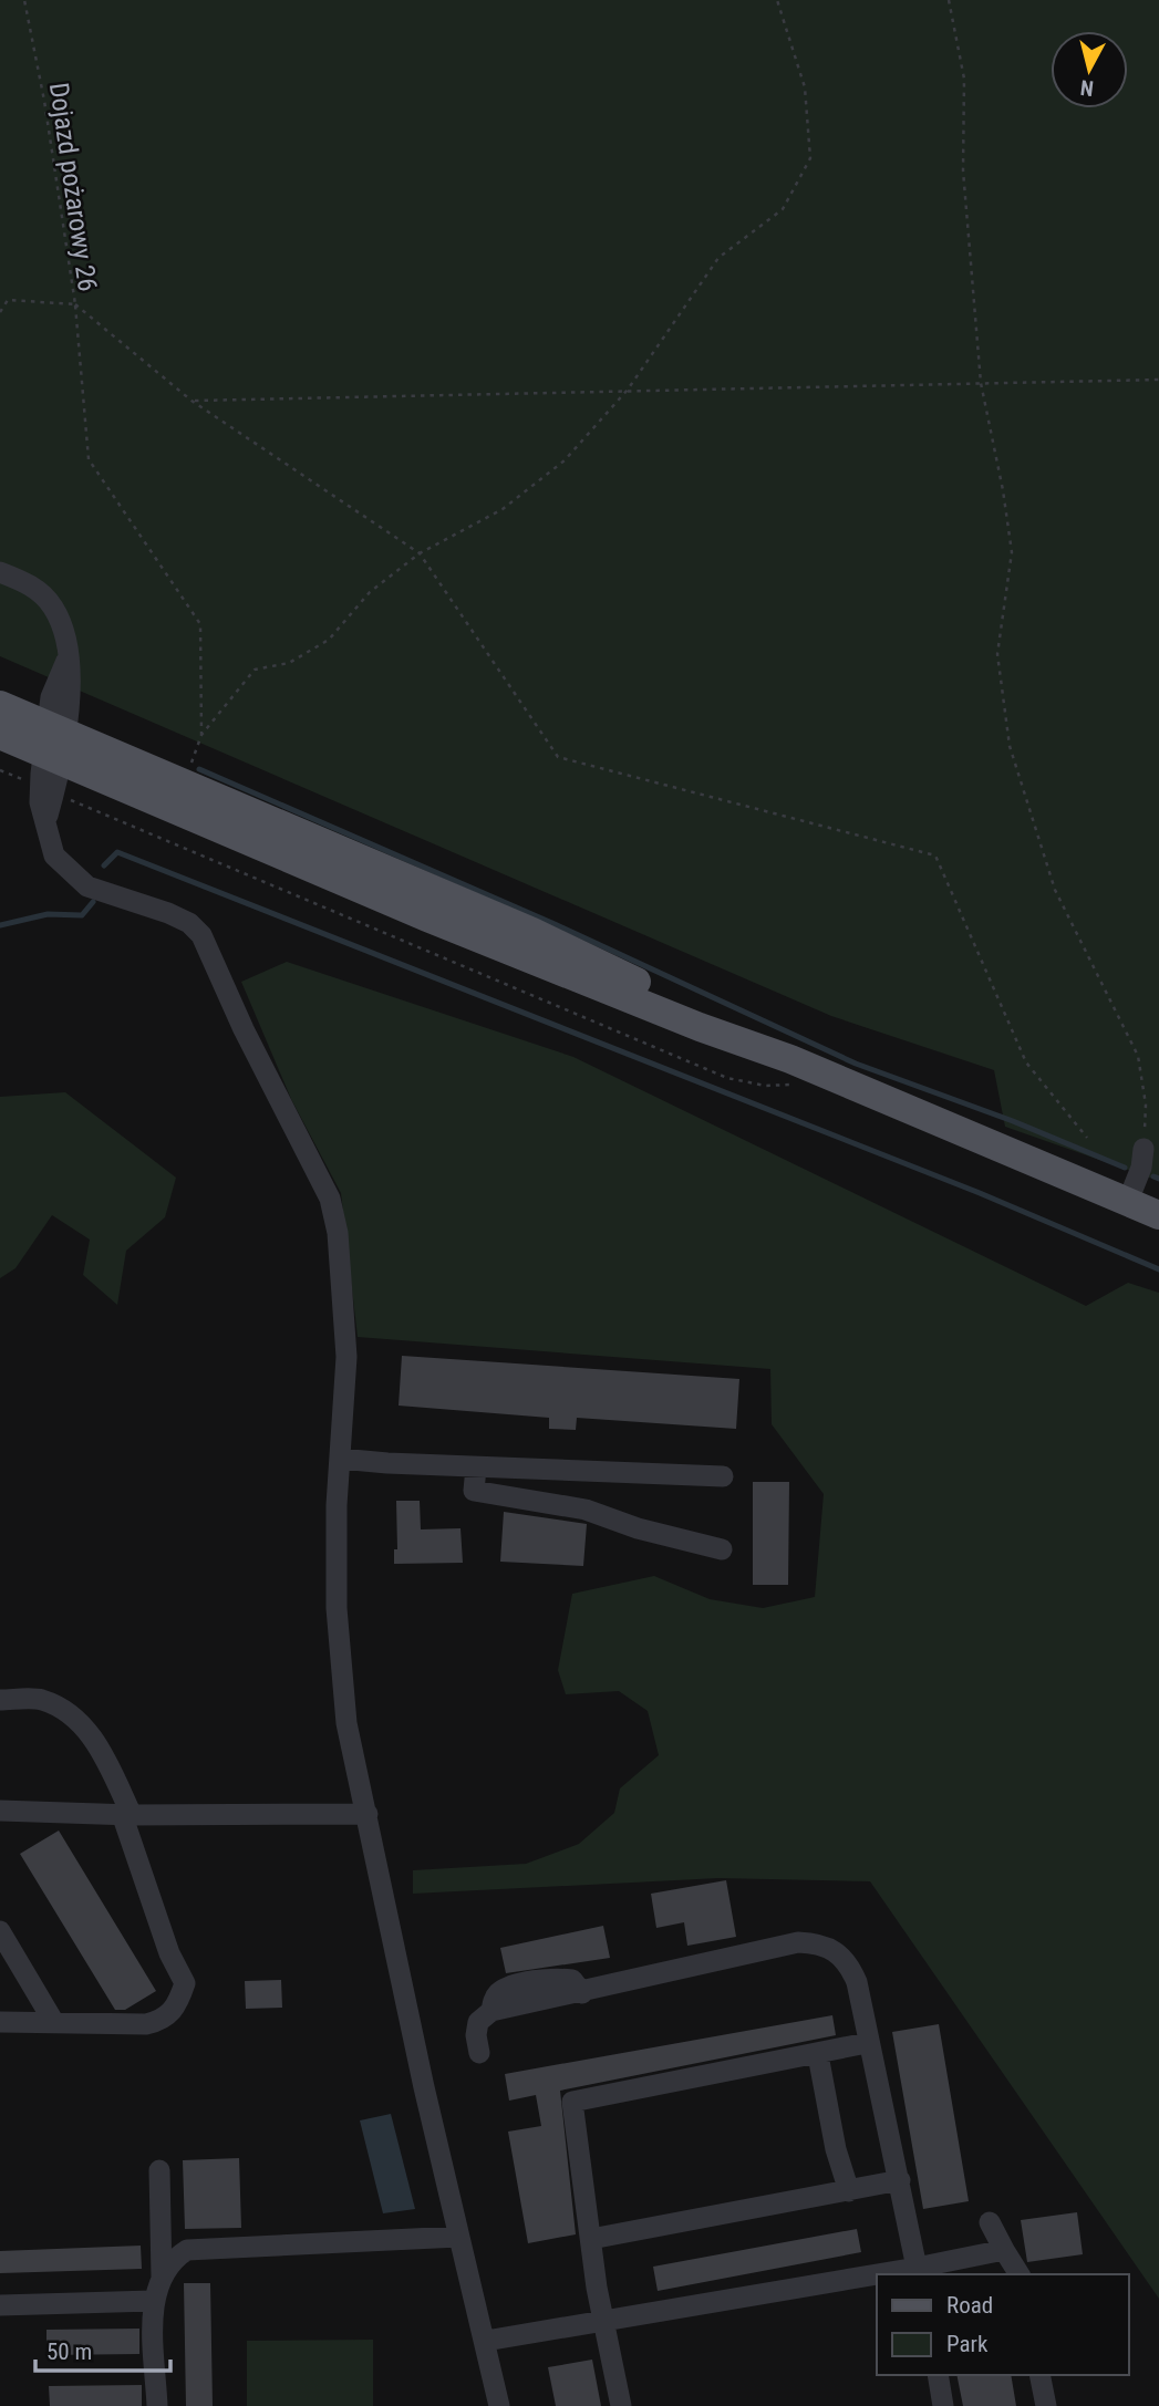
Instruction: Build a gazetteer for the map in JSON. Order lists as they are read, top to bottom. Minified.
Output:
{"streets":{"path":["Dojazd pożarowy 26"]},"legend":["Road","Park"],"scale_bar":"50 m","north":"bottom"}
